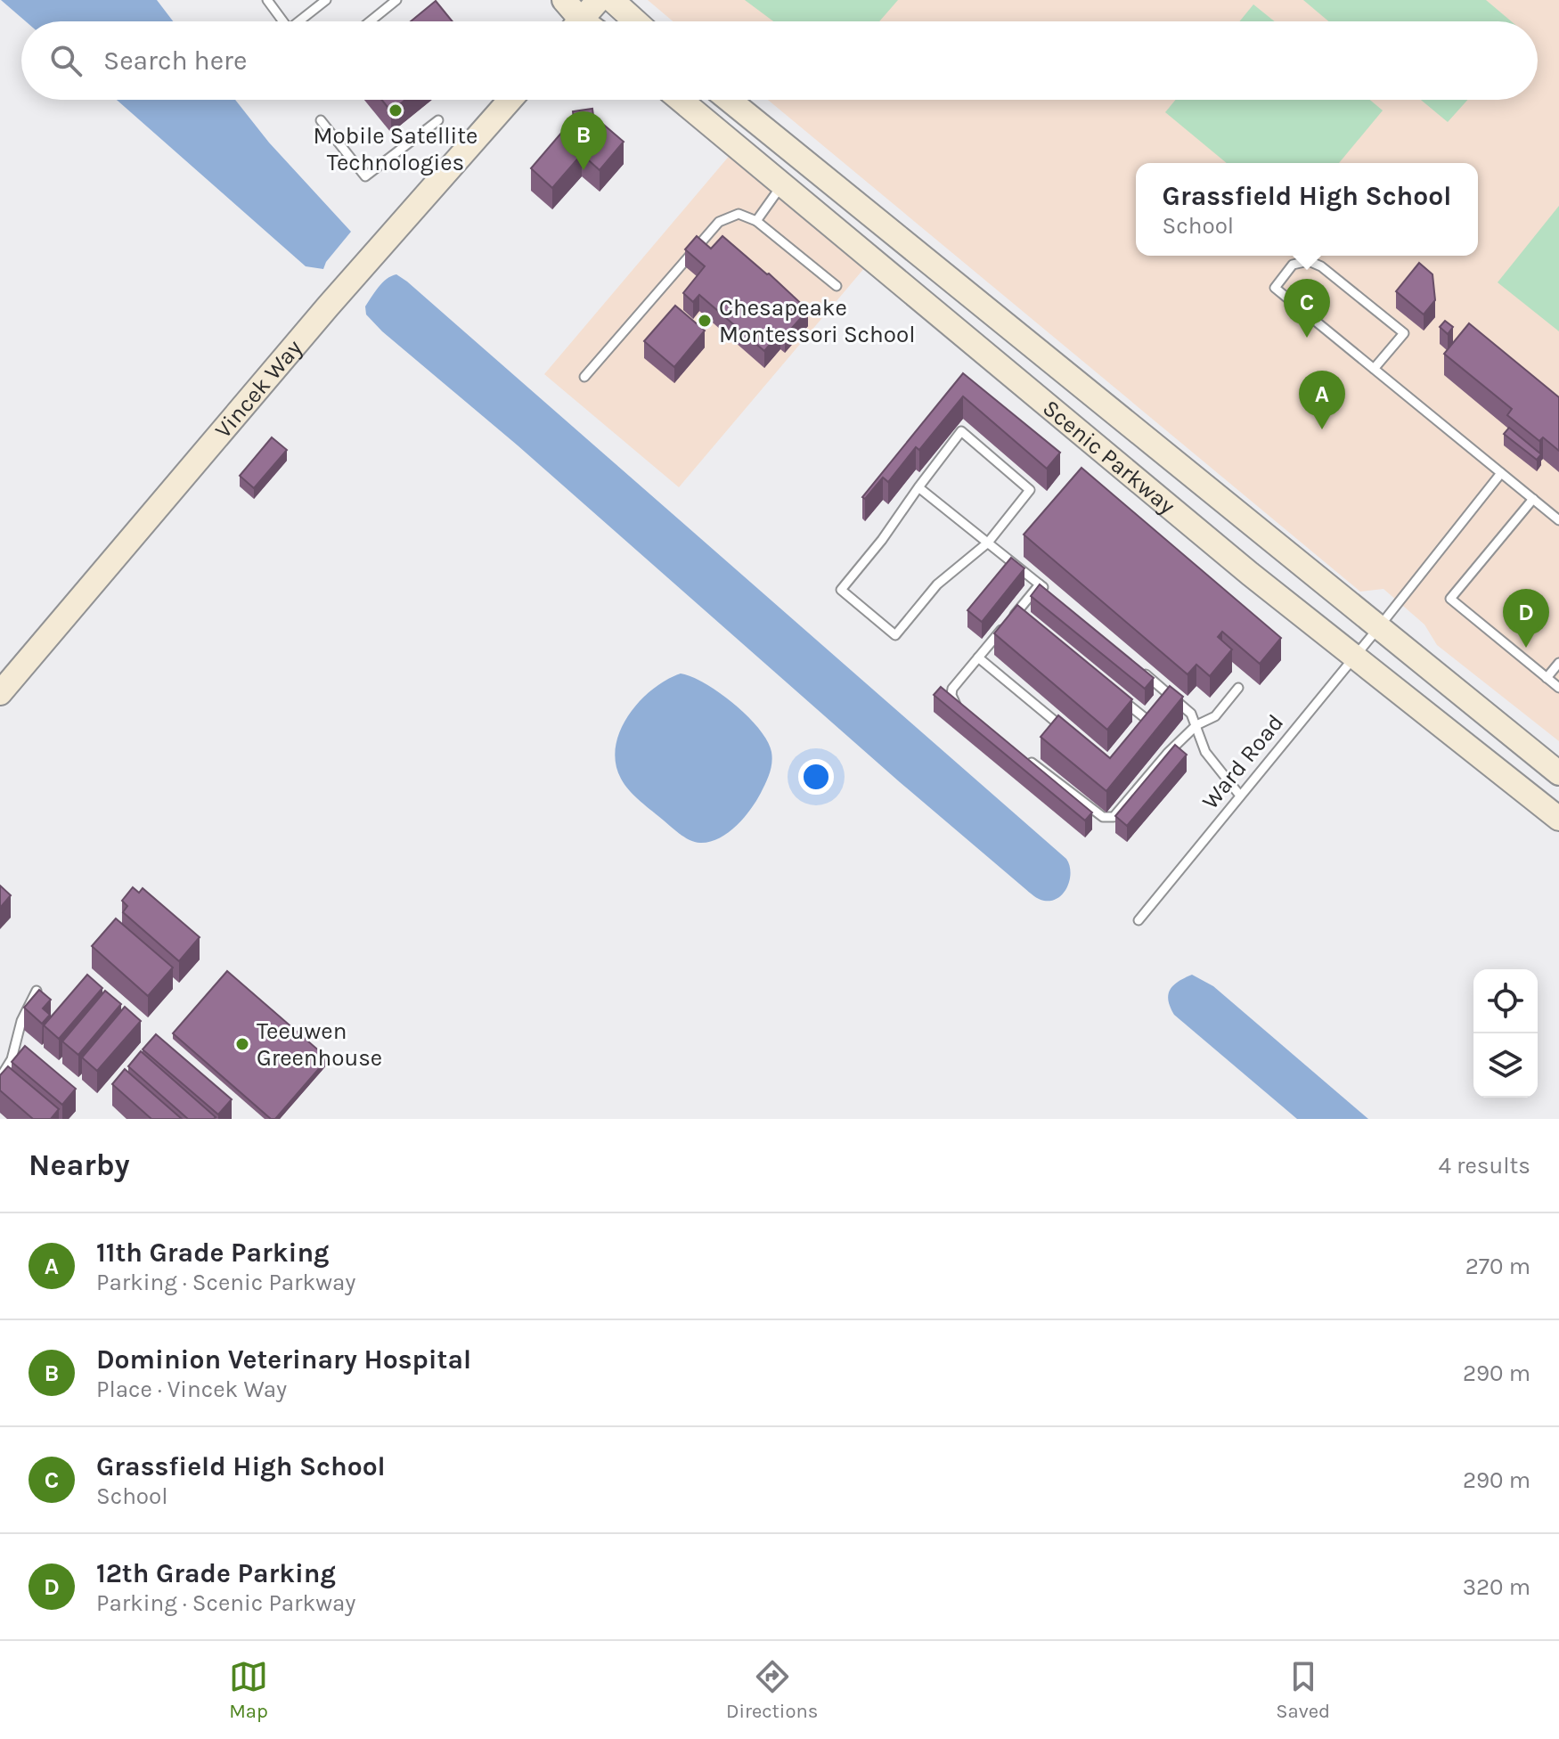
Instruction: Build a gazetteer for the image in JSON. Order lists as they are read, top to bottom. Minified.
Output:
{"streets":{"street":["Vincek Way","Scenic Parkway"],"lane":["Ward Road"]},"crossings":[["Scenic Parkway","Ward Road"]],"places":["Mobile Satellite Technologies","Chesapeake Montessori School","Teeuwen Greenhouse"],"page":{"search":"Search here","pins":["B","C","A","D"],"popup":["Grassfield High School","School"],"heading":["Nearby","4 results"],"list":[{"mark":"A","name":"11th Grade Parking","note":"Parking · Scenic Parkway","value":"270 m"},{"mark":"B","name":"Dominion Veterinary Hospital","note":"Place · Vincek Way","value":"290 m"},{"mark":"C","name":"Grassfield High School","note":"School","value":"290 m"},{"mark":"D","name":"12th Grade Parking","note":"Parking · Scenic Parkway","value":"320 m"}],"nav":["Map","Directions","Saved"]}}
